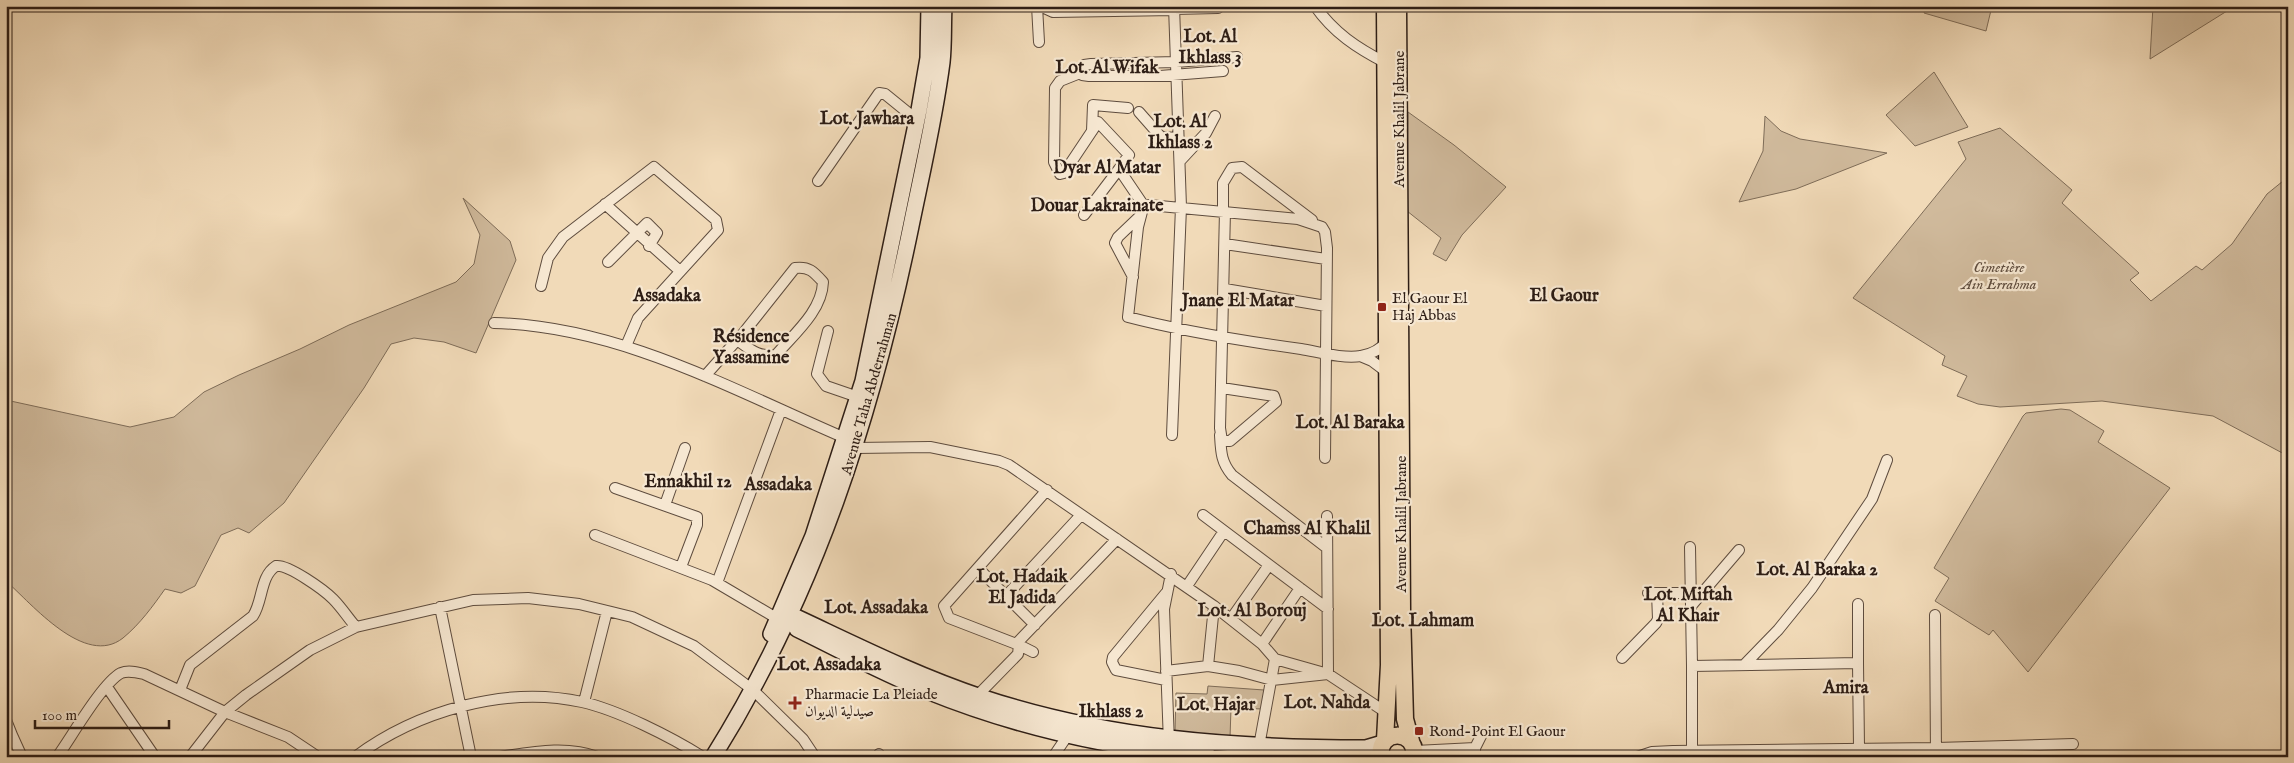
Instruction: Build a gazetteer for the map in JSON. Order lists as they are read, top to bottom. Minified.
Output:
{"streets":{"main road":["Avenue Khalil Jabrane"],"street":["Avenue Taha Abderrahman"]},"districts":["Lot. Al Ikhlass 3","Lot. Al Wifak","Lot. Jawhara","Lot. Al Ikhlass 2","Dyar Al Matar","Douar Lakrainate","Assadaka","El Gaour","Jnane El Matar","Résidence Yassamine","Lot. Al Baraka","Ennakhil 12","Assadaka","Chamss Al Khalil","Lot. Al Baraka 2","Lot. Hadaik El Jadida","Lot. Miftah Al Khair","Lot. Assadaka","Lot. Al Borouj","Lot. Lahmam","Lot. Assadaka","Amira","Lot. Nahda","Lot. Hajar","Ikhlass 2"],"parks":["Cimetière Ain Errahma"],"places":{"transit":["El Gaour El Haj Abbas","Rond-Point El Gaour"],"health":["Pharmacie La Pleiade صيدلية الديوان"]},"scale_bar":"100 m"}
